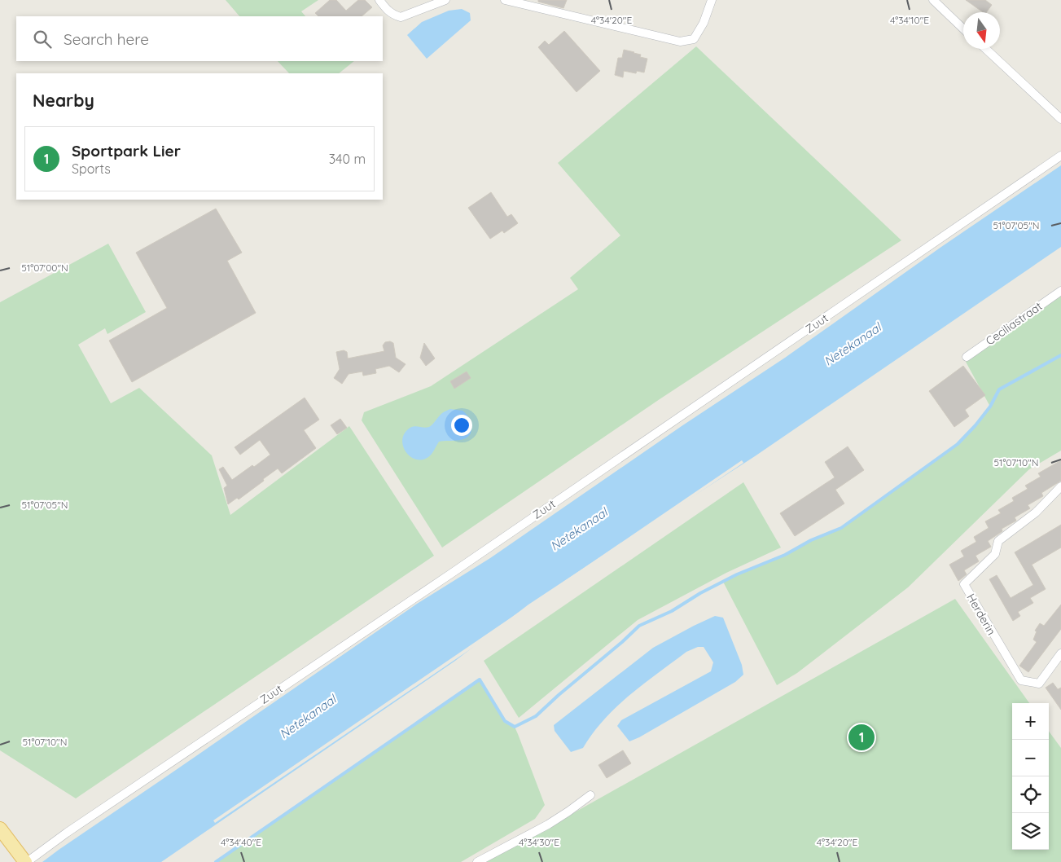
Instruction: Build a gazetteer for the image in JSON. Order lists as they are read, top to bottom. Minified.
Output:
{"streets":{"street":["Zuut","Ceciliastraat","Herderin"]},"water":["Netekanaal"],"north":"bottom","page":{"search":"Search here","heading":"Nearby","list":[{"mark":"1","name":"Sportpark Lier","note":"Sports","value":"340 m"}],"map_buttons":["+","−"],"pins":"1"},"coordinates":["4°34'20\"E","4°34'10\"E","51°07'05\"N","51°07'00\"N","51°07'10\"N","4°34'40\"E","4°34'30\"E"]}
